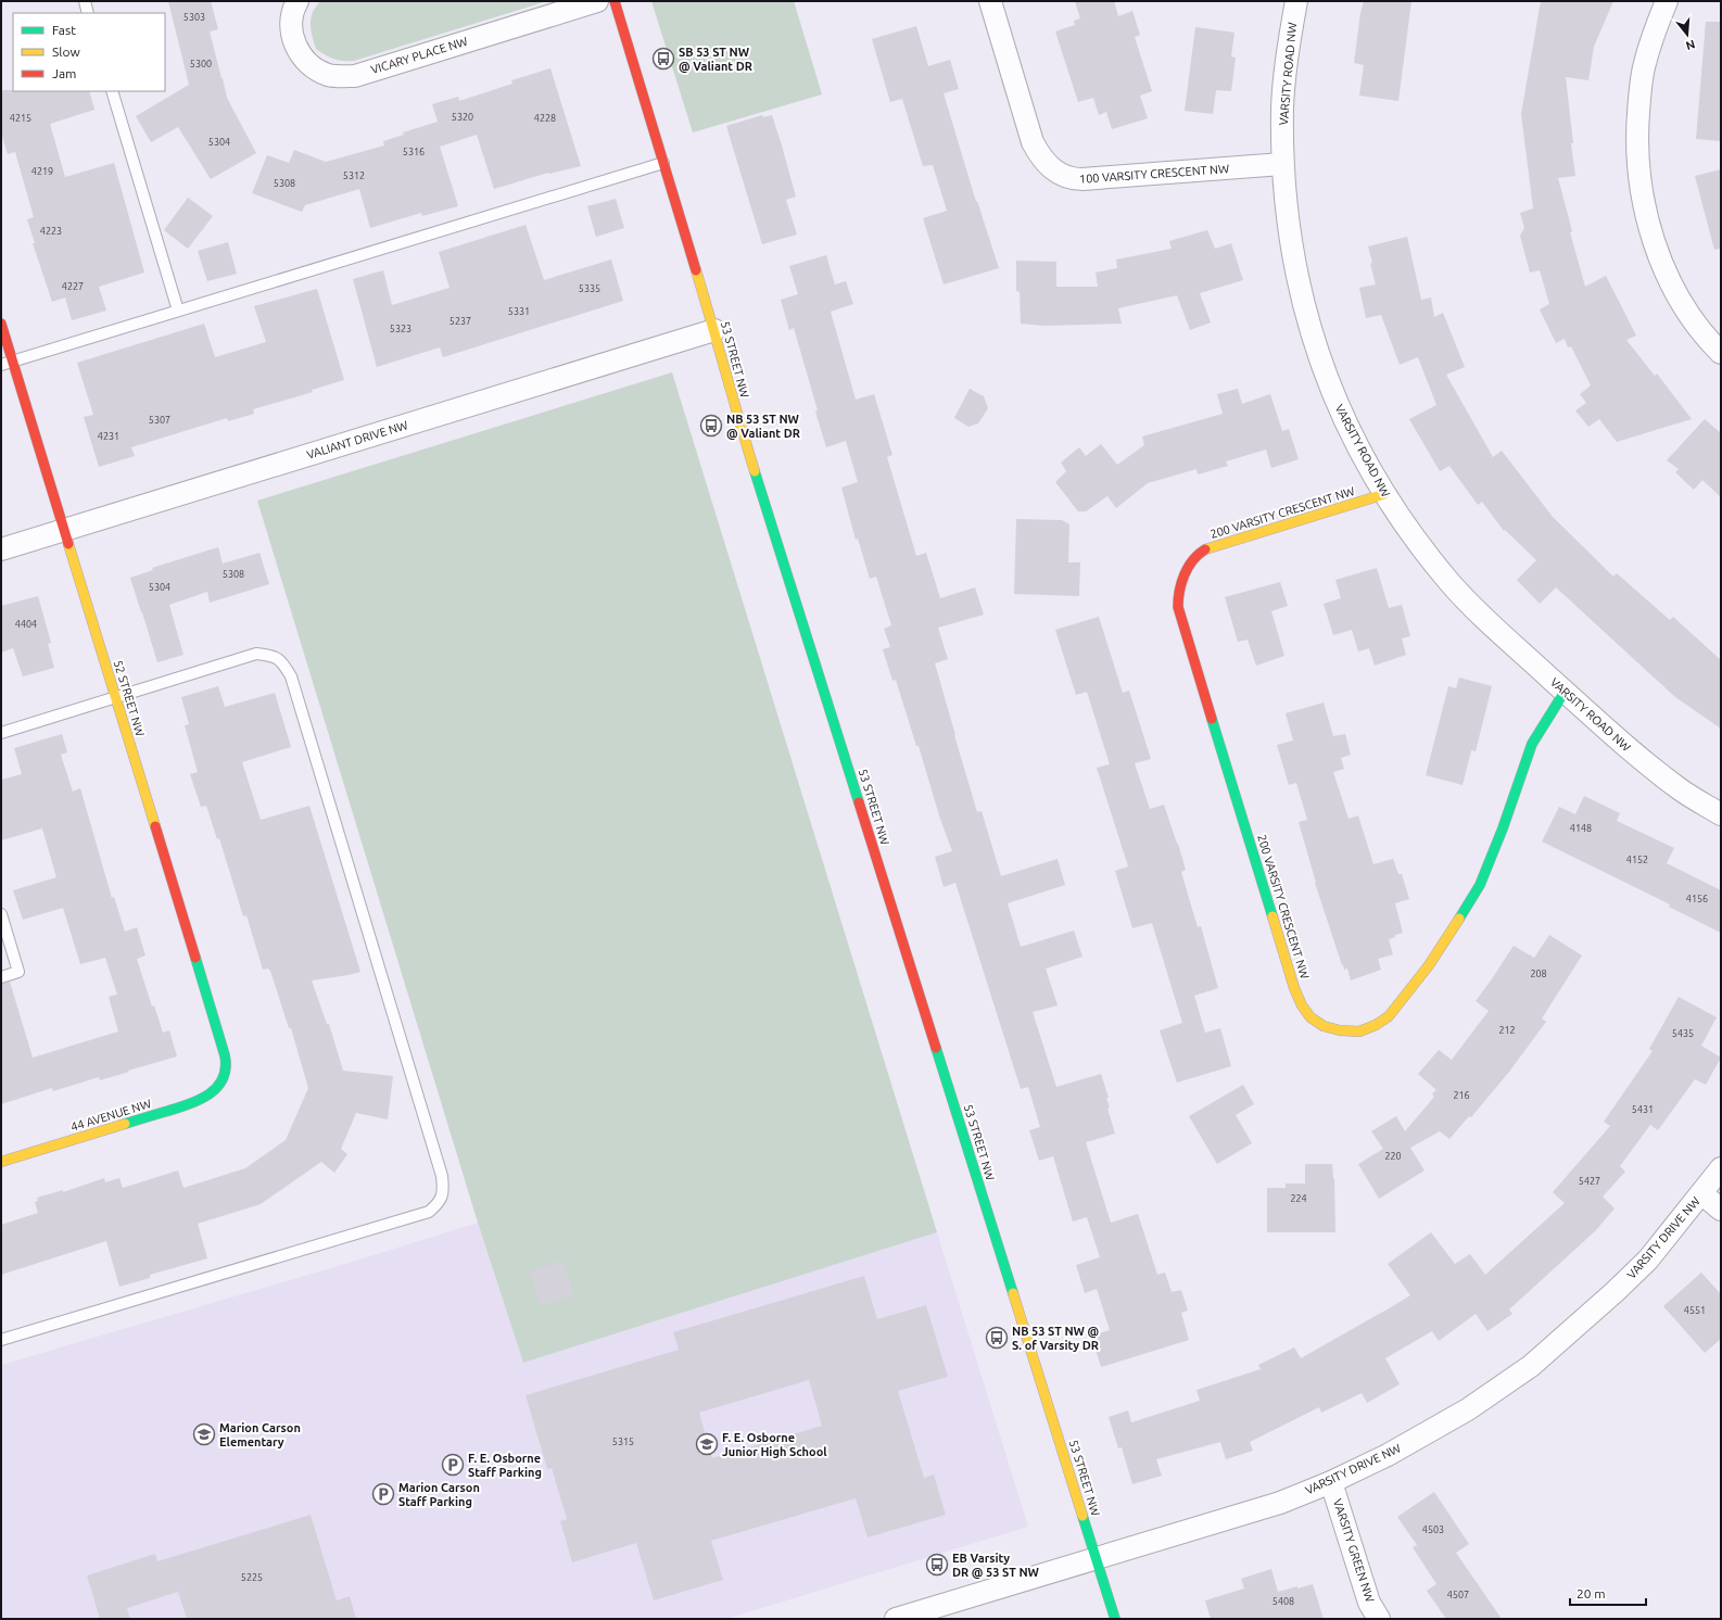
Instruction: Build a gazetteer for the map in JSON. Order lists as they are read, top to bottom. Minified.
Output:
{"streets":{"street":["VICARY PLACE NW","VARSITY ROAD NW","100 VARSITY CRESCENT NW","53 STREET NW","VALIANT DRIVE NW","200 VARSITY CRESCENT NW","52 STREET NW","44 AVENUE NW","VARSITY DRIVE NW","VARSITY GREEN NW"]},"crossings":[["VARSITY ROAD NW","100 VARSITY CRESCENT NW"],["VARSITY ROAD NW","200 VARSITY CRESCENT NW"],["53 STREET NW","VALIANT DRIVE NW"],["53 STREET NW","VARSITY DRIVE NW"],["VALIANT DRIVE NW","52 STREET NW"],["52 STREET NW","44 AVENUE NW"],["VARSITY DRIVE NW","VARSITY GREEN NW"]],"places":{"bus stop":["SB 53 ST NW @ Valiant DR","NB 53 ST NW @ Valiant DR","NB 53 ST NW @ S. of Varsity DR","EB Varsity DR @ 53 ST NW"],"school or university":["Marion Carson Elementary","F. E. Osborne Junior High School"],"parking":["F. E. Osborne Staff Parking","Marion Carson Staff Parking"]},"house_numbers":["5303","5300","5320","4215","4228","5304","5316","4219","5312","5308","4223","4227","5335","5331","5237","5323","5307","4231","5308","5304","4404","4148","4152","4156","208","212","5435","216","5431","220","5427","224","4551","5315","4503","5225","4507","5408"],"legend":["Fast","Slow","Jam"],"scale_bar":"20 m","north":"bottom"}
